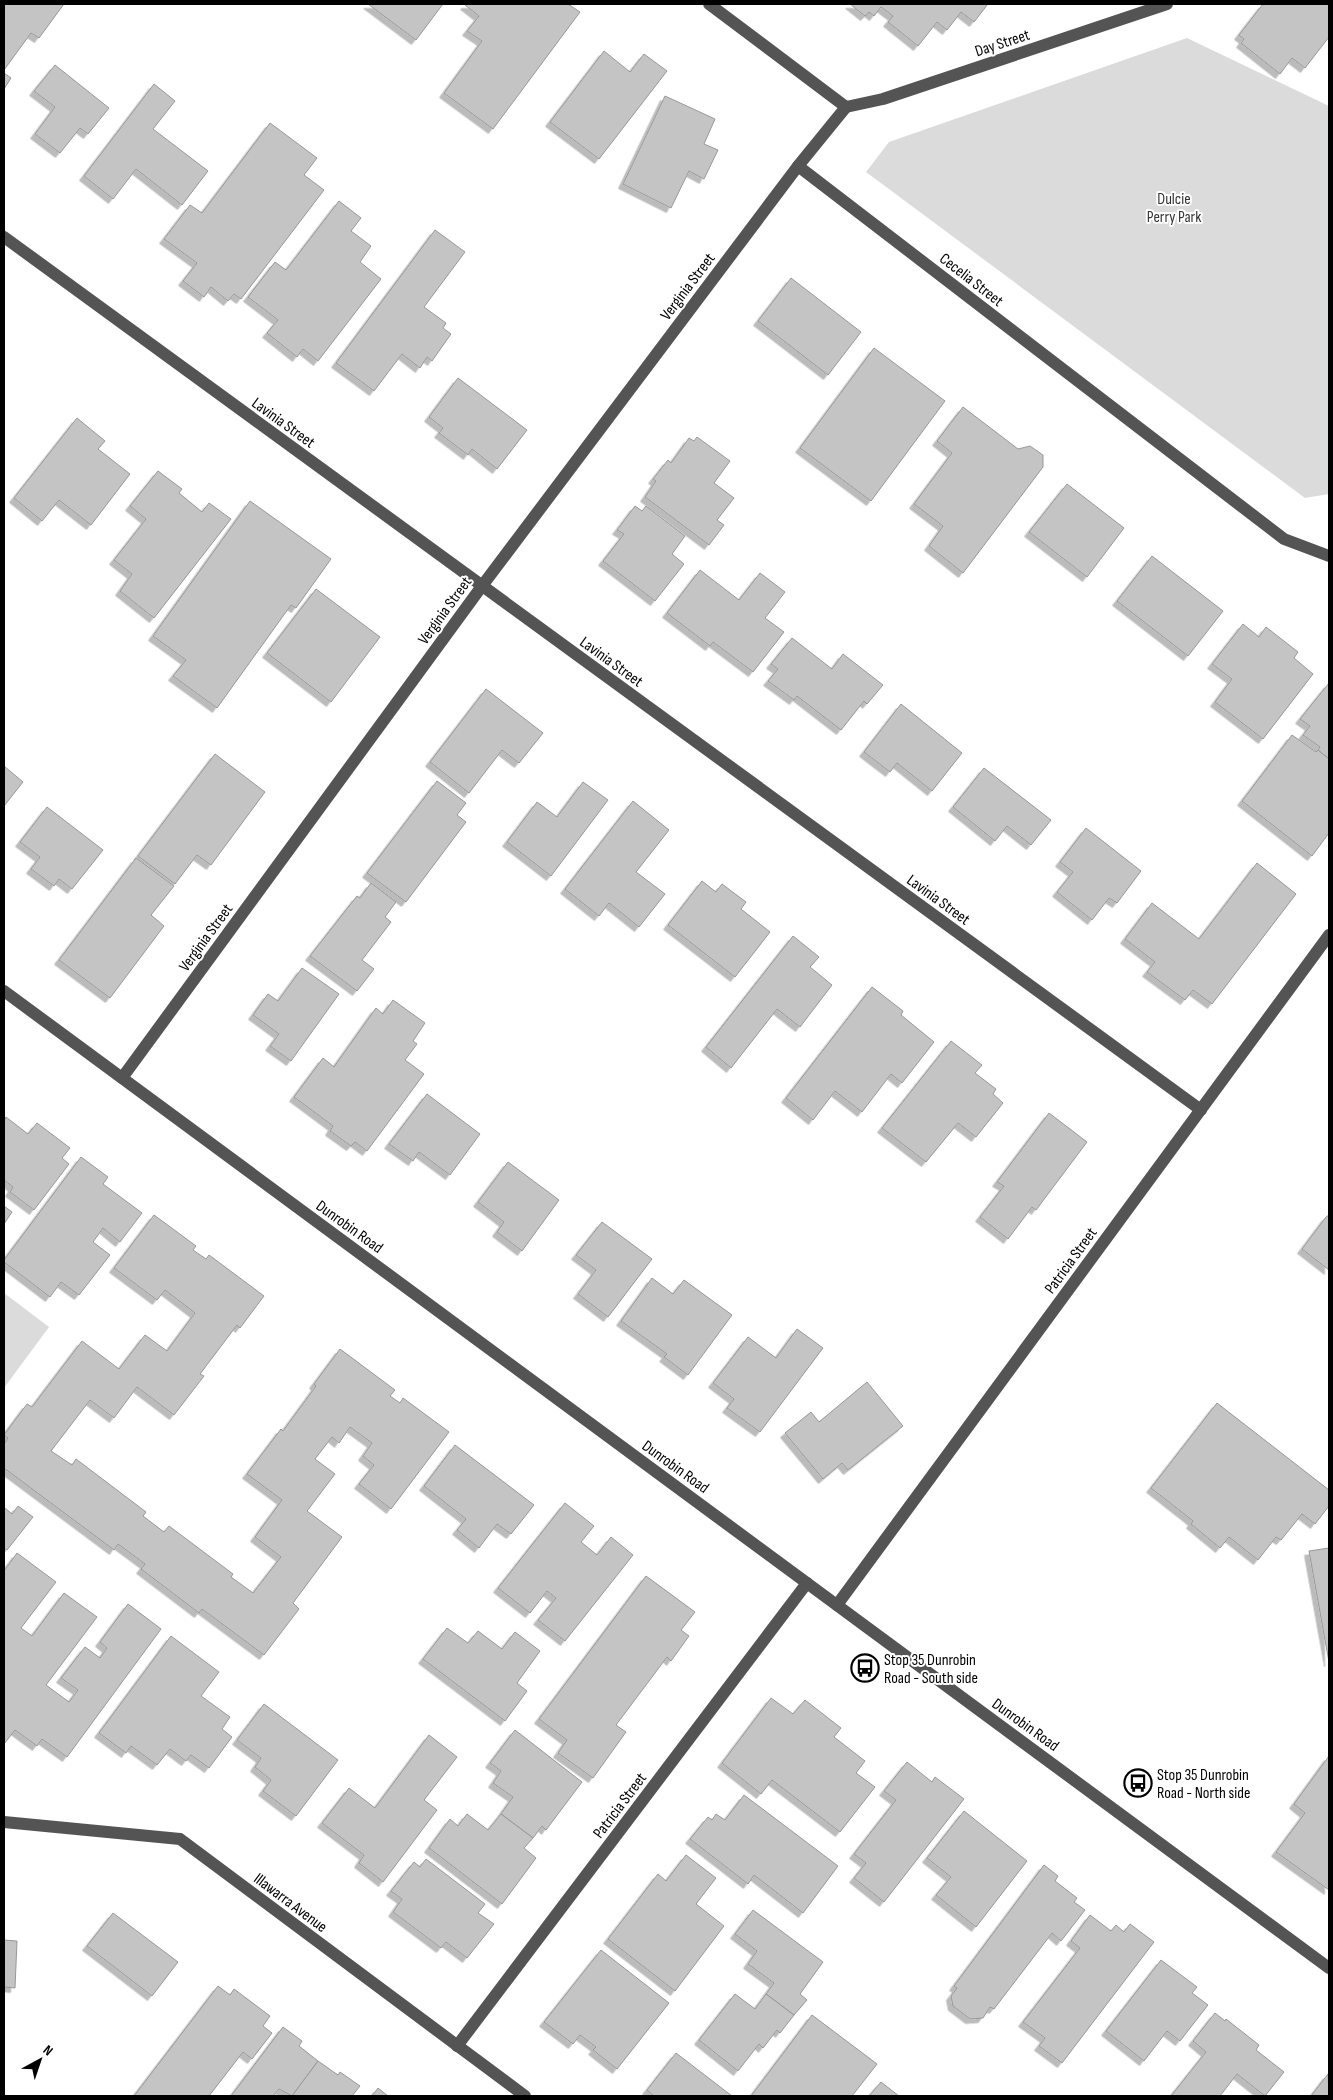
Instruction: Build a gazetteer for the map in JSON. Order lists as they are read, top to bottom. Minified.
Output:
{"streets":{"street":["Day Street","Cecelia Street","Verginia Street","Lavinia Street","Dunrobin Road","Patricia Street","Illawarra Avenue"]},"crossings":[["Cecelia Street","Verginia Street"],["Verginia Street","Lavinia Street"],["Verginia Street","Dunrobin Road"],["Lavinia Street","Patricia Street"],["Dunrobin Road","Patricia Street"],["Patricia Street","Illawarra Avenue"]],"parks":["Dulcie Perry Park"],"places":{"bus stop":["Stop 35 Dunrobin Road - South side","Stop 35 Dunrobin Road - North side"]},"north":"top right"}
